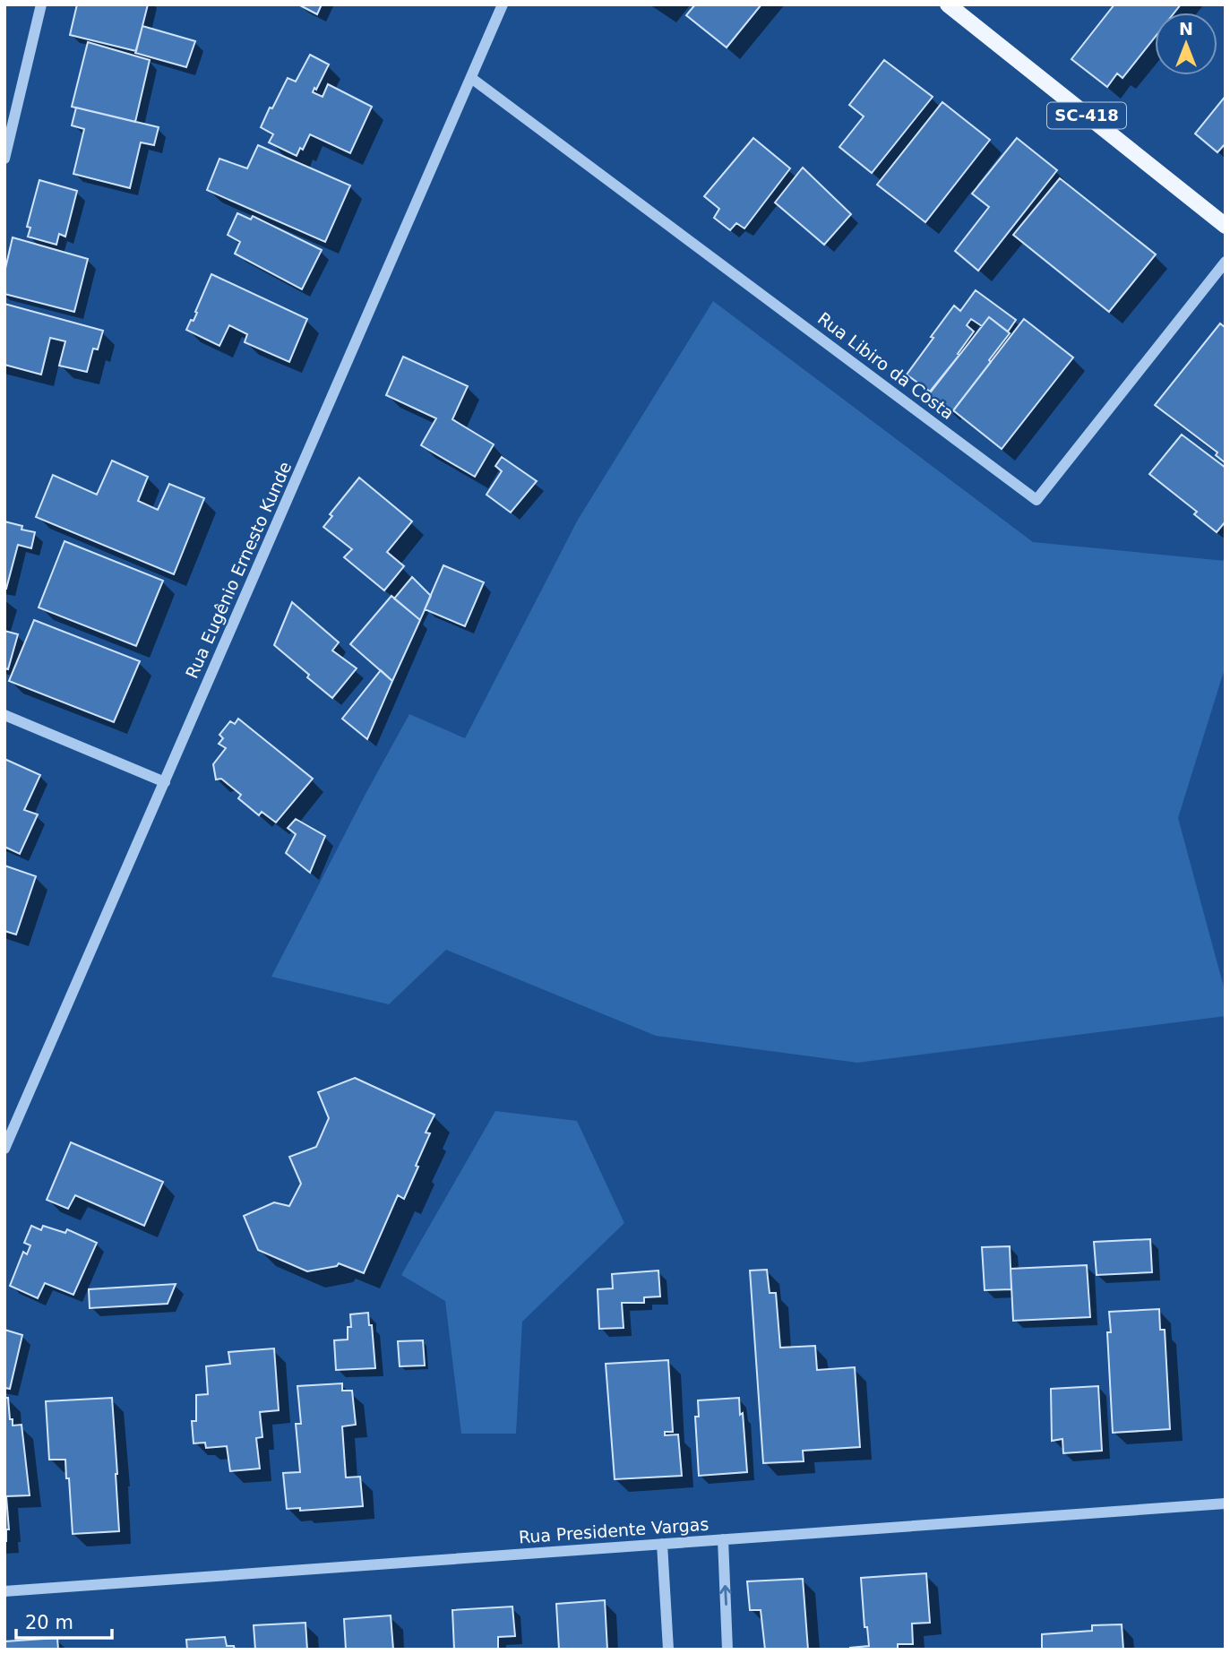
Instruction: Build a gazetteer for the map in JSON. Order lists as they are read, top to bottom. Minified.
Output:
{"streets":{"main road":["SC-418"],"street":["Rua Libiro da Costa","Rua Eugênio Ernesto Kunde","Rua Presidente Vargas"]},"crossings":[["Rua Libiro da Costa","Rua Eugênio Ernesto Kunde"]],"scale_bar":"20 m","north":"top"}
